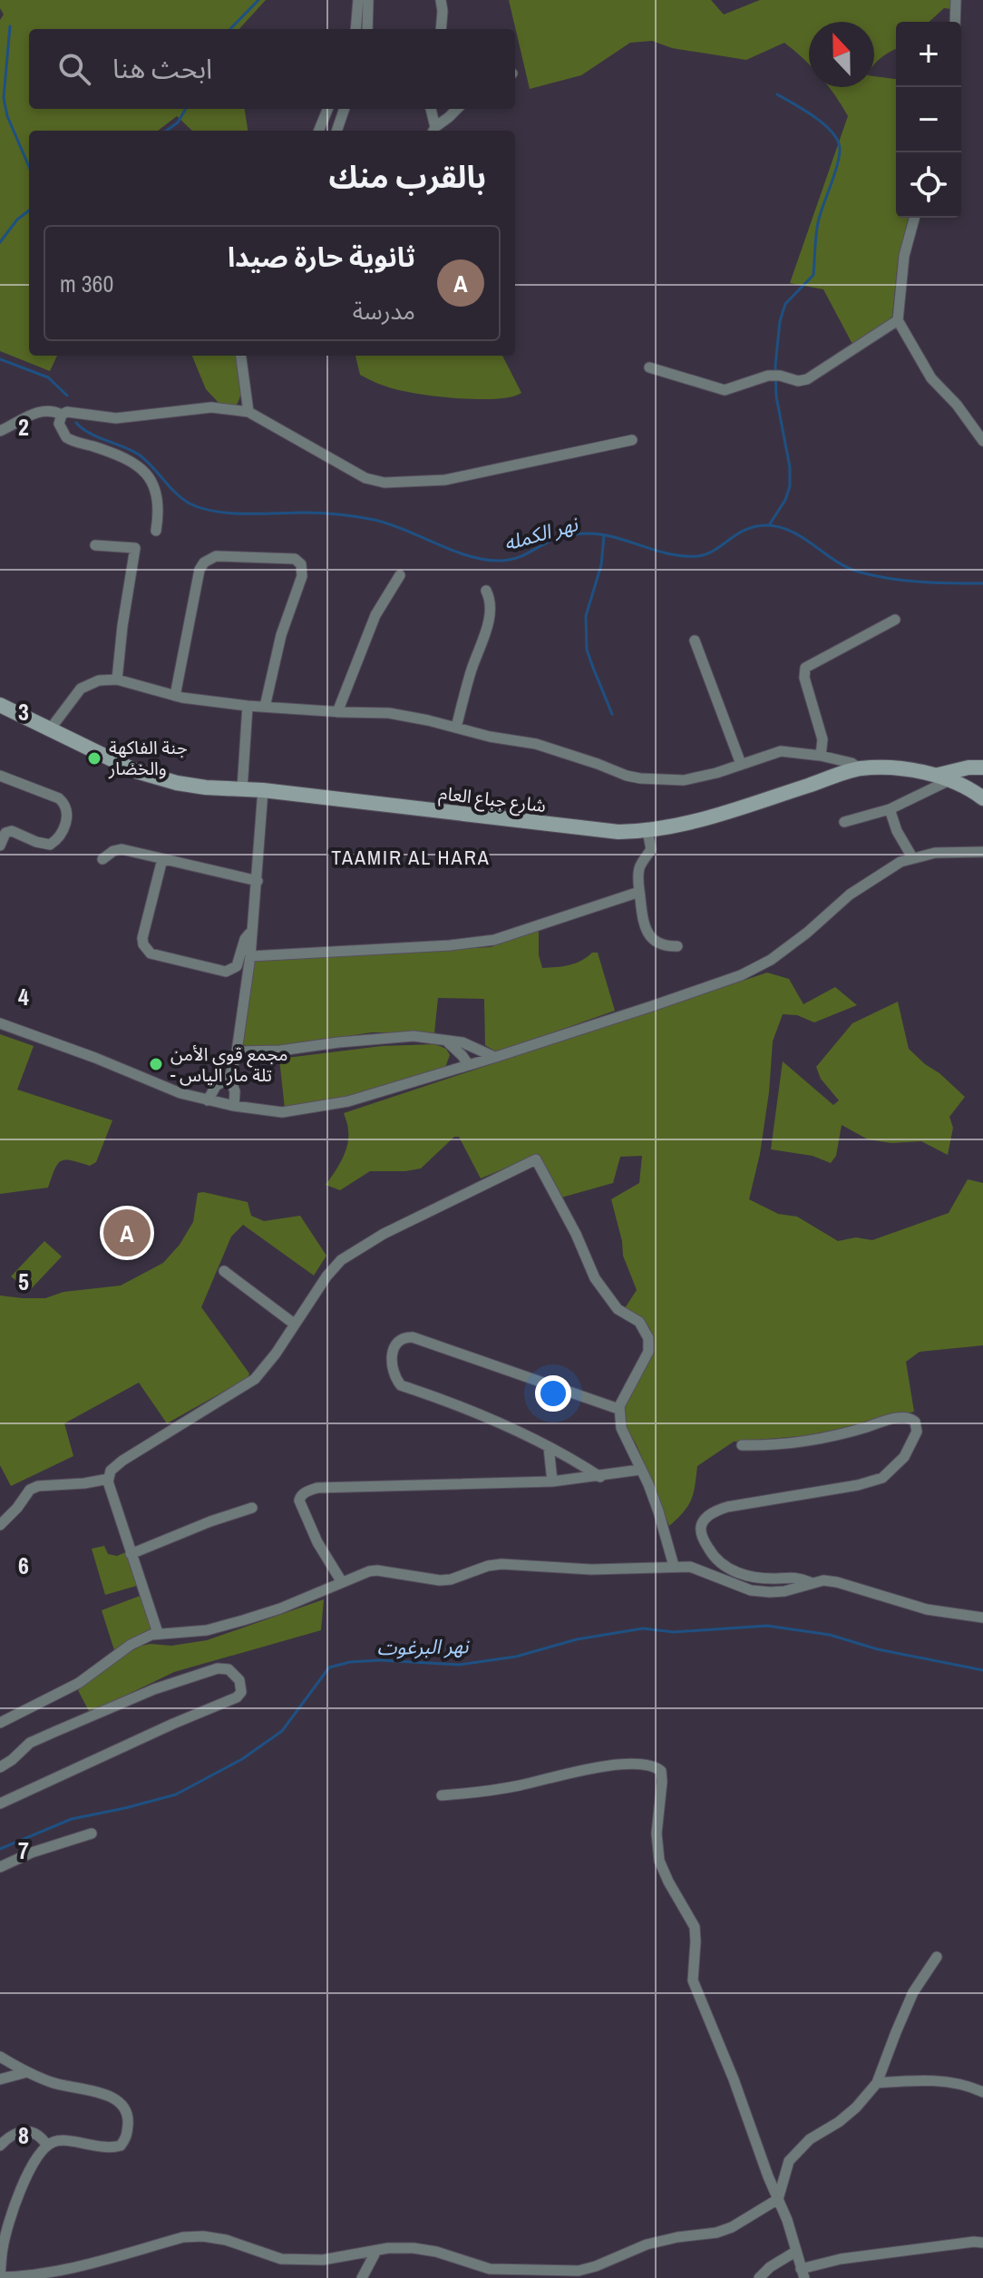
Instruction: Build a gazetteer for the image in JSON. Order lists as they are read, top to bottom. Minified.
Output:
{"streets":{"main road":["شارع جباع العام"]},"districts":["TAAMIR AL HARA"],"water":["نهر الكمله","نهر البرغوت"],"places":["جنة الفاكهة والخضار","مجمع قوى الأمن - تلة مار الياس"],"north":"top","page":{"map_buttons":["+","−"],"search":"ابحث هنا","heading":"بالقرب منك","list":[{"mark":"A","name":"ثانوية حارة صيدا","note":"مدرسة","value":"360 m"}],"pins":"A"},"grid":{"rows":["2","3","4","5","6","7","8"]}}
